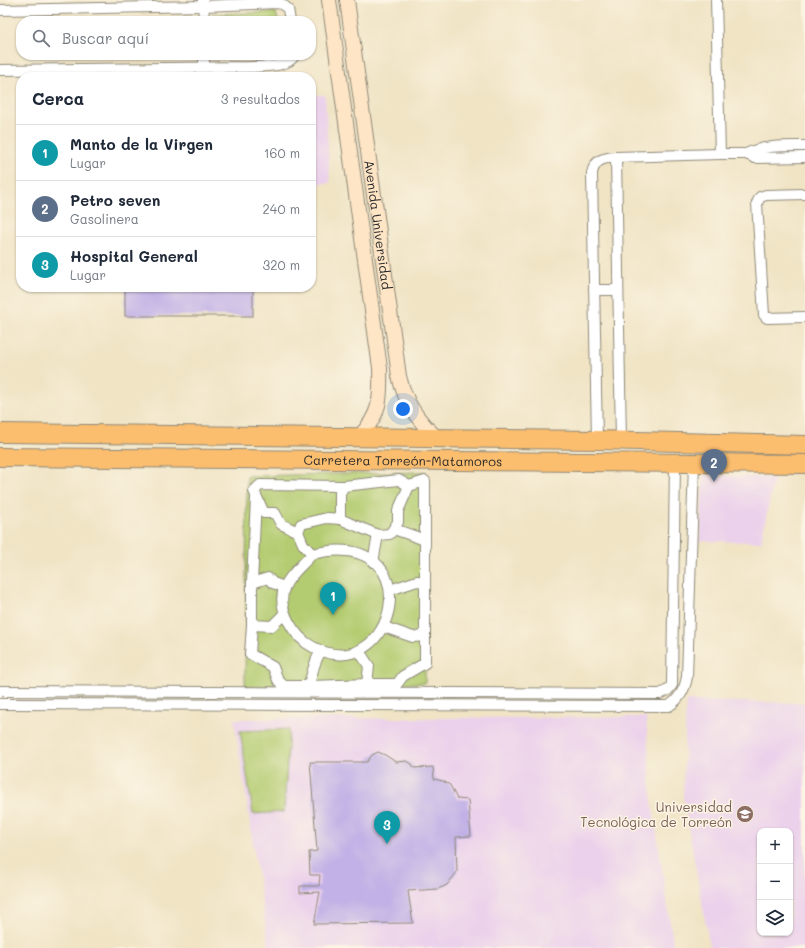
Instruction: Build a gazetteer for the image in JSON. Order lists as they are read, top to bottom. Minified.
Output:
{"streets":{"highway":["Carretera Torreón-Matamoros"],"main road":["Avenida Universidad"]},"places":{"school or university":["Universidad Tecnológica de Torreón"]},"page":{"search":"Buscar aquí","heading":["Cerca","3 resultados"],"list":[{"mark":"1","name":"Manto de la Virgen","note":"Lugar","value":"160 m"},{"mark":"2","name":"Petro seven","note":"Gasolinera","value":"240 m"},{"mark":"3","name":"Hospital General","note":"Lugar","value":"320 m"}],"pins":["2","1","3"],"map_buttons":["+","−"]}}
